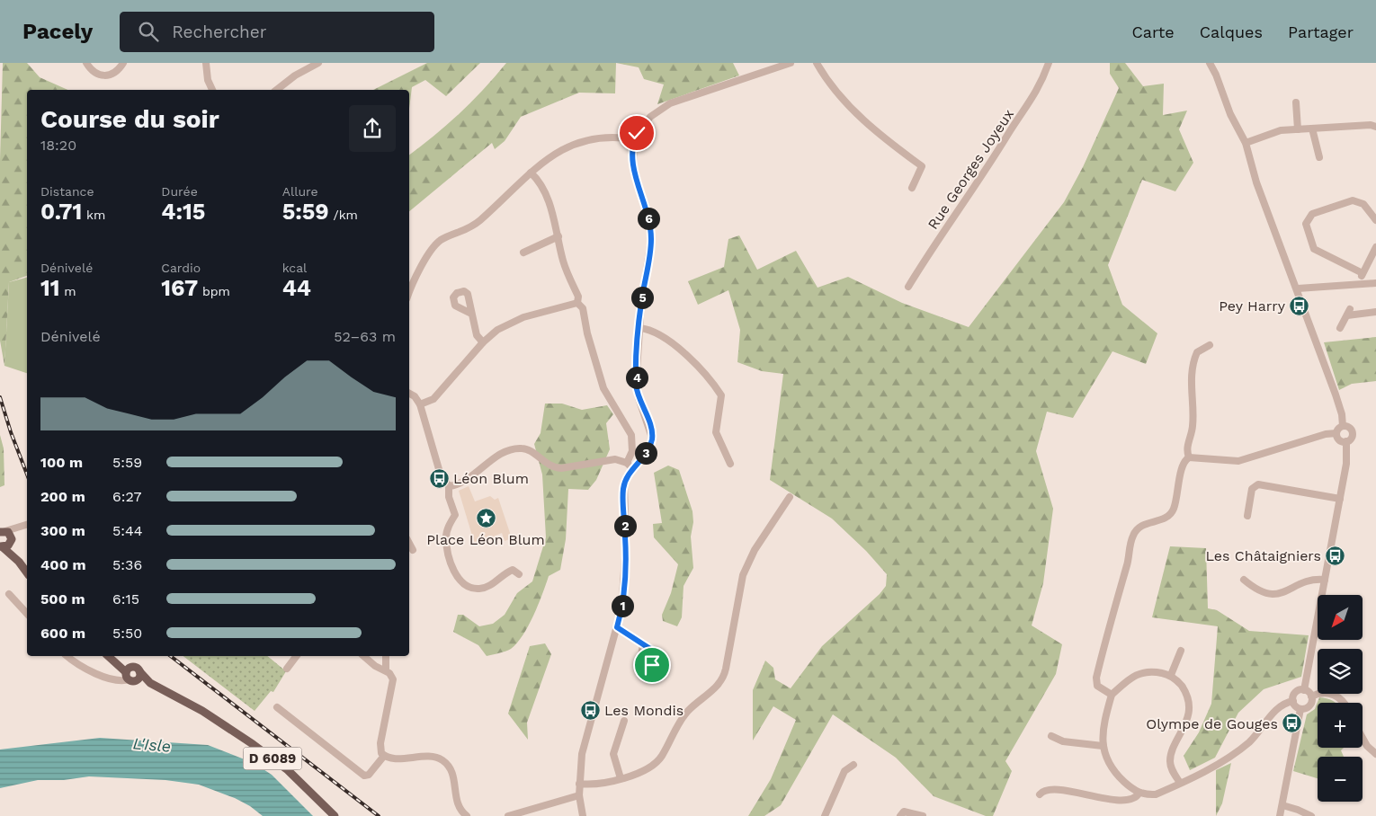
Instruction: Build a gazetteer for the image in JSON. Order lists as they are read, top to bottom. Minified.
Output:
{"streets":{"main road":["D 6089"],"street":["Rue Georges Joyeux"]},"water":["L'Isle"],"places":{"bus stop":["Pey Harry","Léon Blum","Les Châtaigniers","Les Mondis","Olympe de Gouges"],"place":["Place Léon Blum"]},"north":"bottom left","page":{"header":"Pacely","search":"Rechercher","nav":["Carte","Calques","Partager"],"heading":["Course du soir","18:20"],"stats":[["Distance","0.71 km"],["Durée","4:15"],["Allure","5:59 /km"],["Dénivelé","11 m"],["Cardio","167 bpm"],["kcal","44"]],"pins":["6","5","4","3","2","1"],"chart":["Dénivelé","52–63 m"],"list":[{"name":"100 m","note":"5:59"},{"name":"200 m","note":"6:27"},{"name":"300 m","note":"5:44"},{"name":"400 m","note":"5:36"},{"name":"500 m","note":"6:15"},{"name":"600 m","note":"5:50"}],"map_buttons":["+","−"]}}
